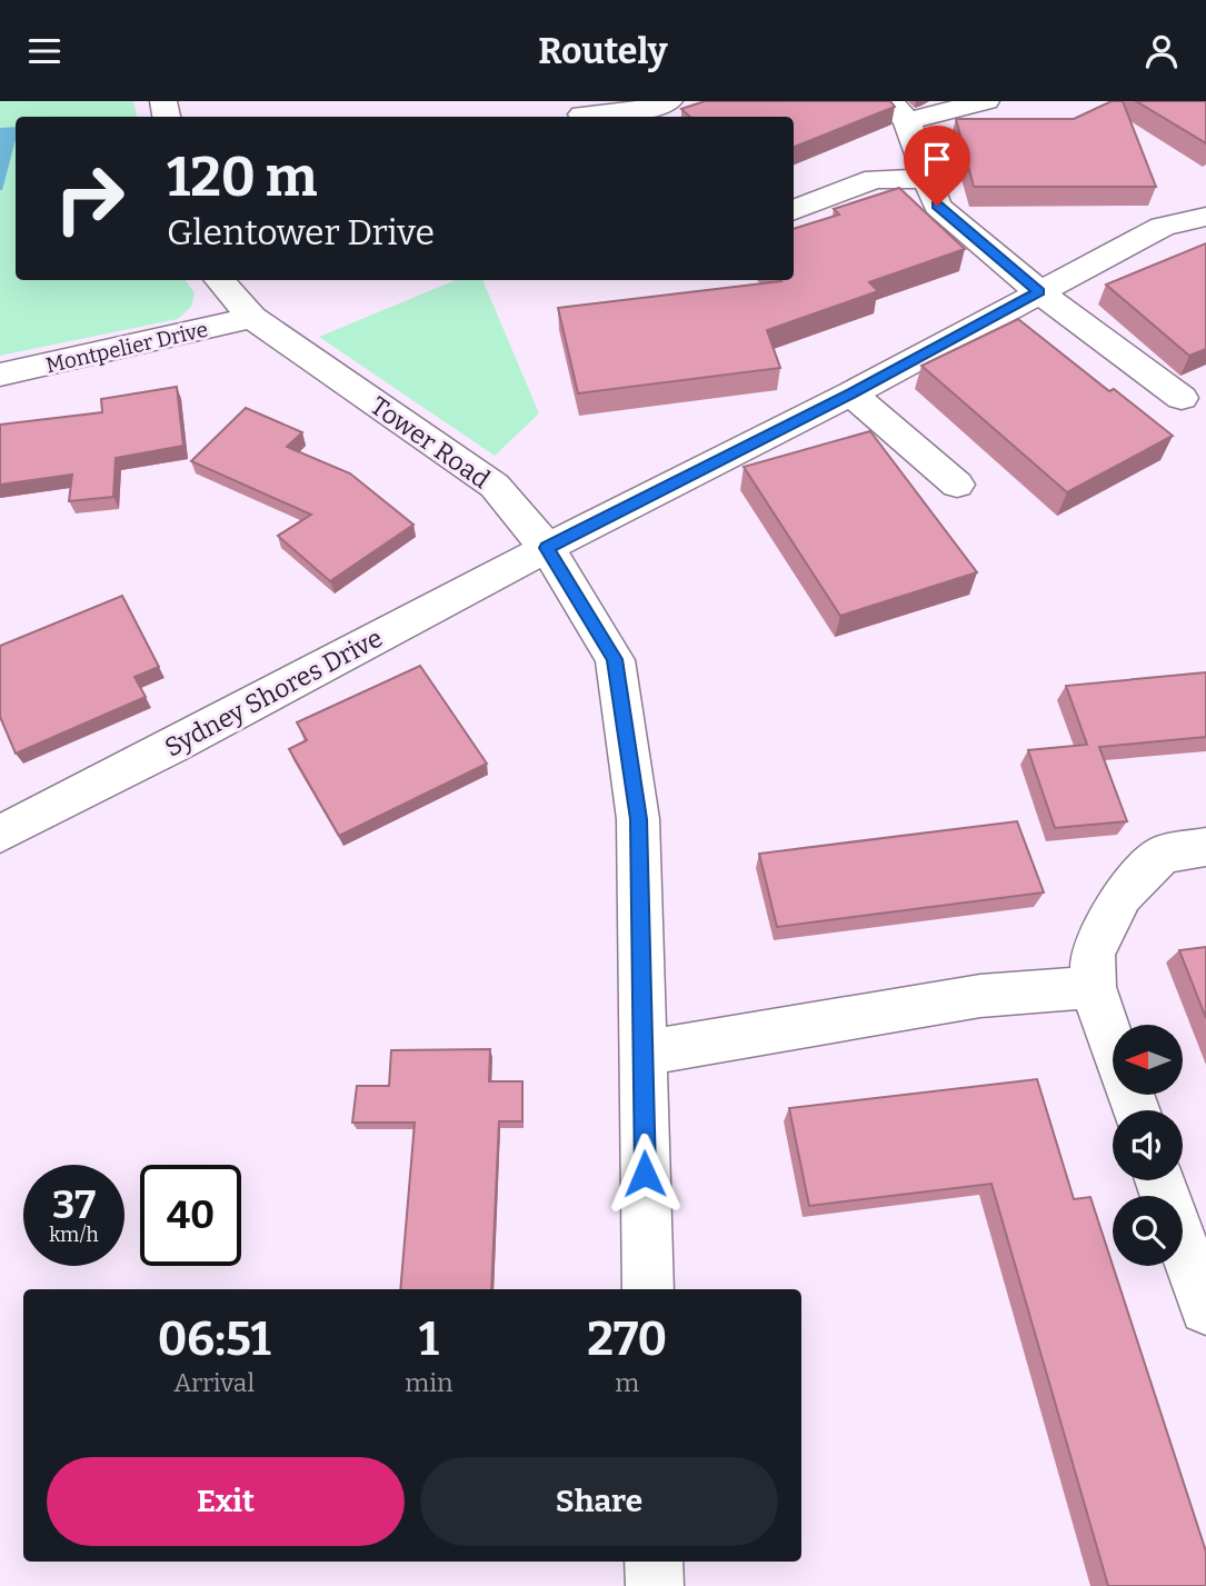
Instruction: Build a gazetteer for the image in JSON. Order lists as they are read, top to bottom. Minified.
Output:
{"streets":{"street":["Montpelier Drive","Tower Road","Sydney Shores Drive"]},"crossings":[["Montpelier Drive","Tower Road"],["Tower Road","Sydney Shores Drive"]],"north":"left","page":{"header":"Routely","turn":["120 m","Glentower Drive"],"speed":"37 km/h","limit":"40","eta":["06:51","Arrival","1","min","270","m"],"buttons":["Exit","Share"]}}
